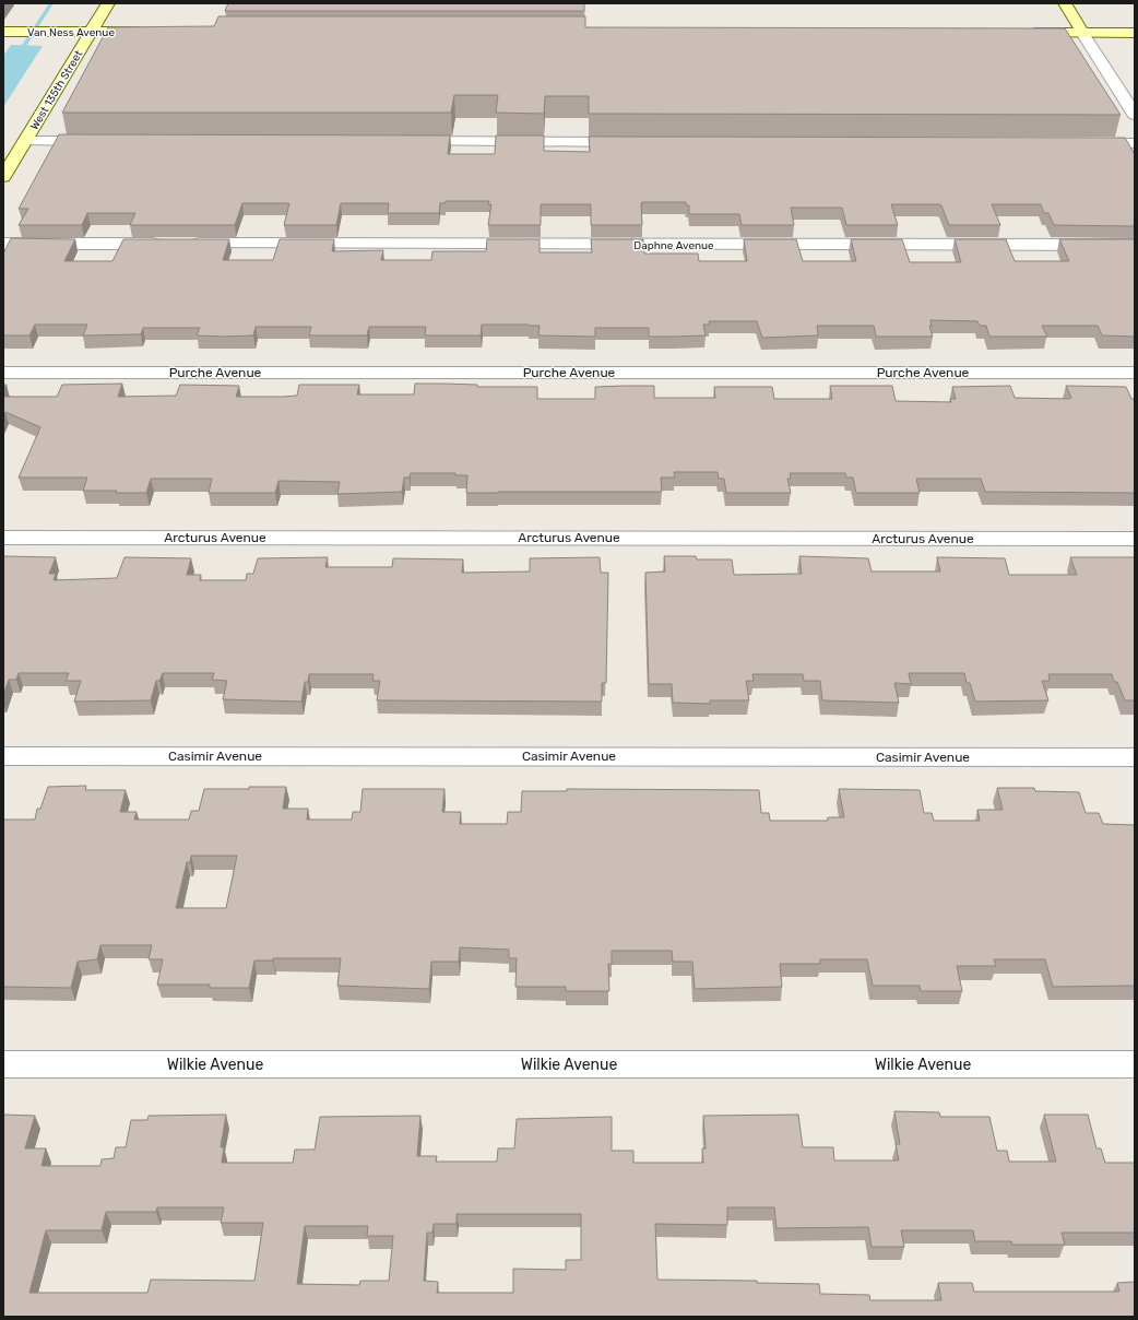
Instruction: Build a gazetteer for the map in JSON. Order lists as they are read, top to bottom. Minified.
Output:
{"streets":{"street":["Van Ness Avenue","West 135th Street","Daphne Avenue","Purche Avenue","Arcturus Avenue","Casimir Avenue","Wilkie Avenue"]},"crossings":[["Van Ness Avenue","West 135th Street"]]}
